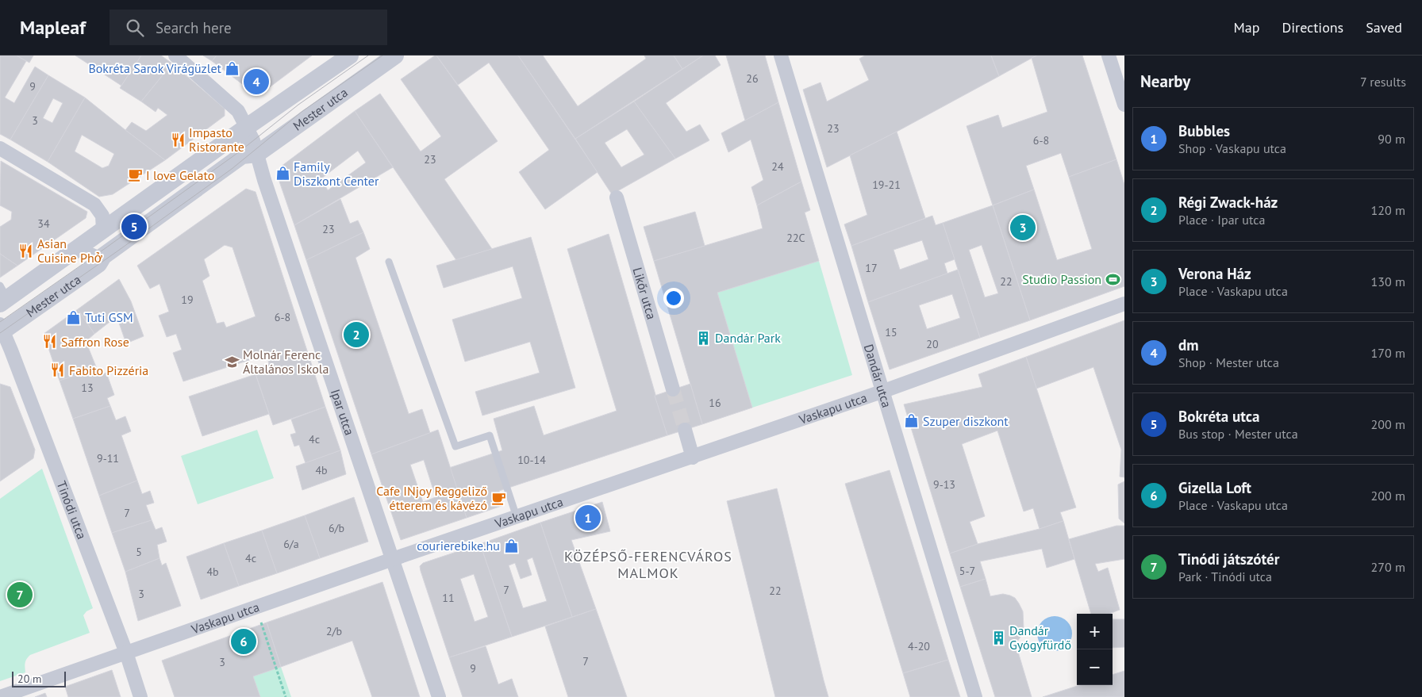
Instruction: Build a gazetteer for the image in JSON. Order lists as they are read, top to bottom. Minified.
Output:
{"streets":{"street":["Mester utca","Likőr utca","Dandár utca","Vaskapu utca","Ipar utca","Tinódi utca"]},"crossings":[["Mester utca","Ipar utca"],["Mester utca","Tinódi utca"],["Dandár utca","Vaskapu utca"],["Vaskapu utca","Ipar utca"],["Vaskapu utca","Tinódi utca"]],"districts":["KÖZÉPSŐ-FERENCVÁROS MALMOK"],"places":{"shop":["Bokréta Sarok Virágüzlet","Family Diszkont Center","Tuti GSM","Szuper diszkont","courierebike.hu"],"restaurant":["Impasto Ristorante","Asian Cuisine Phở","Saffron Rose","Fabito Pizzéria"],"cafe":["I love Gelato","Cafe INjoy Reggeliző étterem és kávézó"],"sports":["Studio Passion"],"building":["Dandár Park","Dandár Gyógyfürdő"],"school or university":["Molnár Ferenc Általános Iskola"]},"house_numbers":["26","9","3","23","6-8","23","24","19-21","34","23","22C","17","22","19","6-8","15","20","13","16","4c","9-11","10-14","4b","9-13","7","6/b","6/a","5","4c","5-7","4b","7","22","3","11","2/b","4-20","7","3","9"],"scale_bar":"20 m","page":{"header":"Mapleaf","search":"Search here","nav":["Map","Directions","Saved"],"heading":["Nearby","7 results"],"pins":["4","5","3","2","1","7","6"],"list":[{"mark":"1","name":"Bubbles","note":"Shop · Vaskapu utca","value":"90 m"},{"mark":"2","name":"Régi Zwack-ház","note":"Place · Ipar utca","value":"120 m"},{"mark":"3","name":"Verona Ház","note":"Place · Vaskapu utca","value":"130 m"},{"mark":"4","name":"dm","note":"Shop · Mester utca","value":"170 m"},{"mark":"5","name":"Bokréta utca","note":"Bus stop · Mester utca","value":"200 m"},{"mark":"6","name":"Gizella Loft","note":"Place · Vaskapu utca","value":"200 m"},{"mark":"7","name":"Tinódi játszótér","note":"Park · Tinódi utca","value":"270 m"}],"map_buttons":["+","−"],"scale":"20 m"}}
